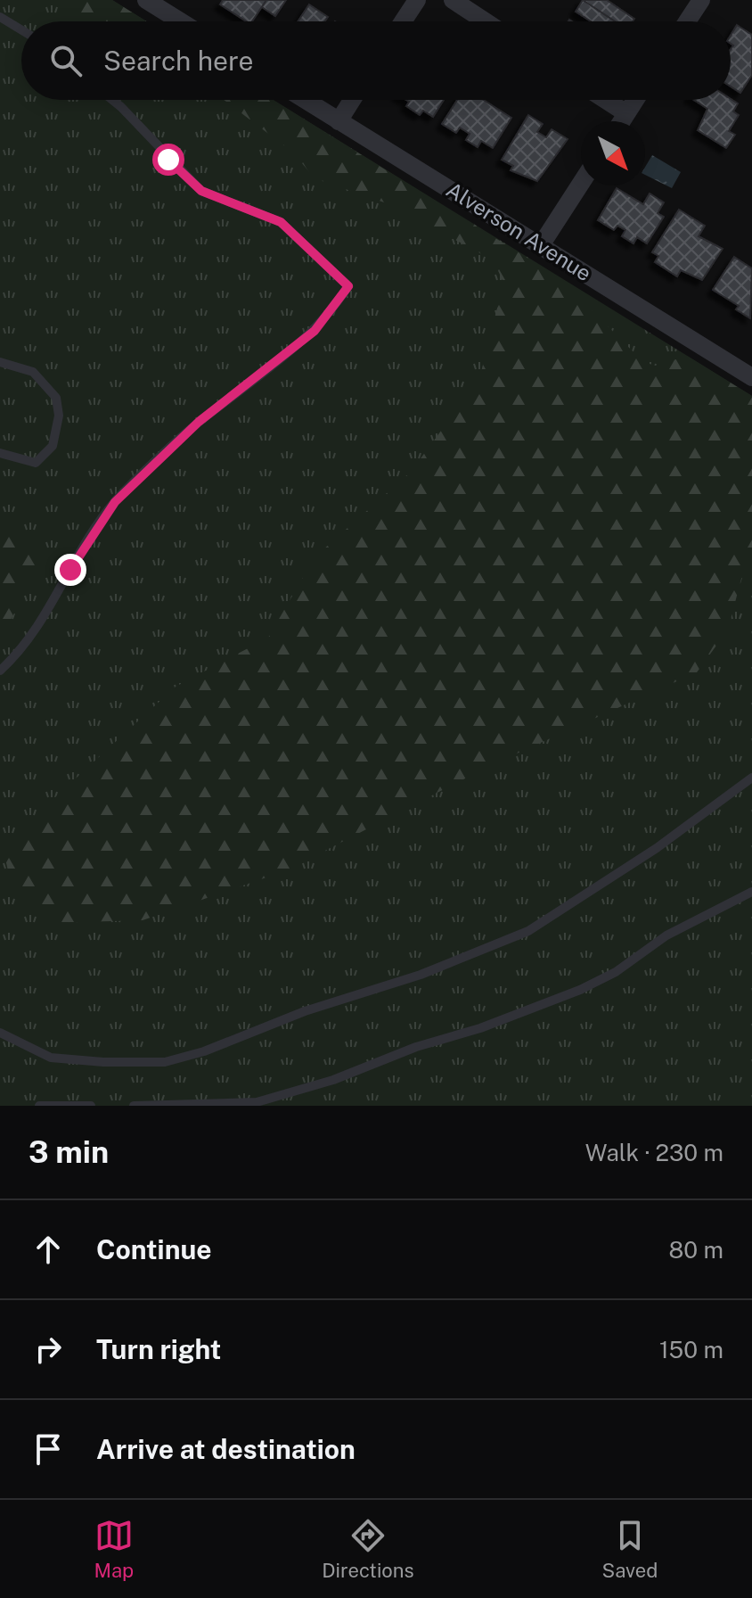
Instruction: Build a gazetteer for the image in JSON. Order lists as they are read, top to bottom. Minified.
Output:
{"streets":{"street":["Alverson Avenue"]},"north":"bottom right","page":{"search":"Search here","heading":["3 min","Walk · 230 m"],"list":[["Continue","80 m"],["Turn right","150 m"],"Arrive at destination"],"nav":["Map","Directions","Saved"]}}
